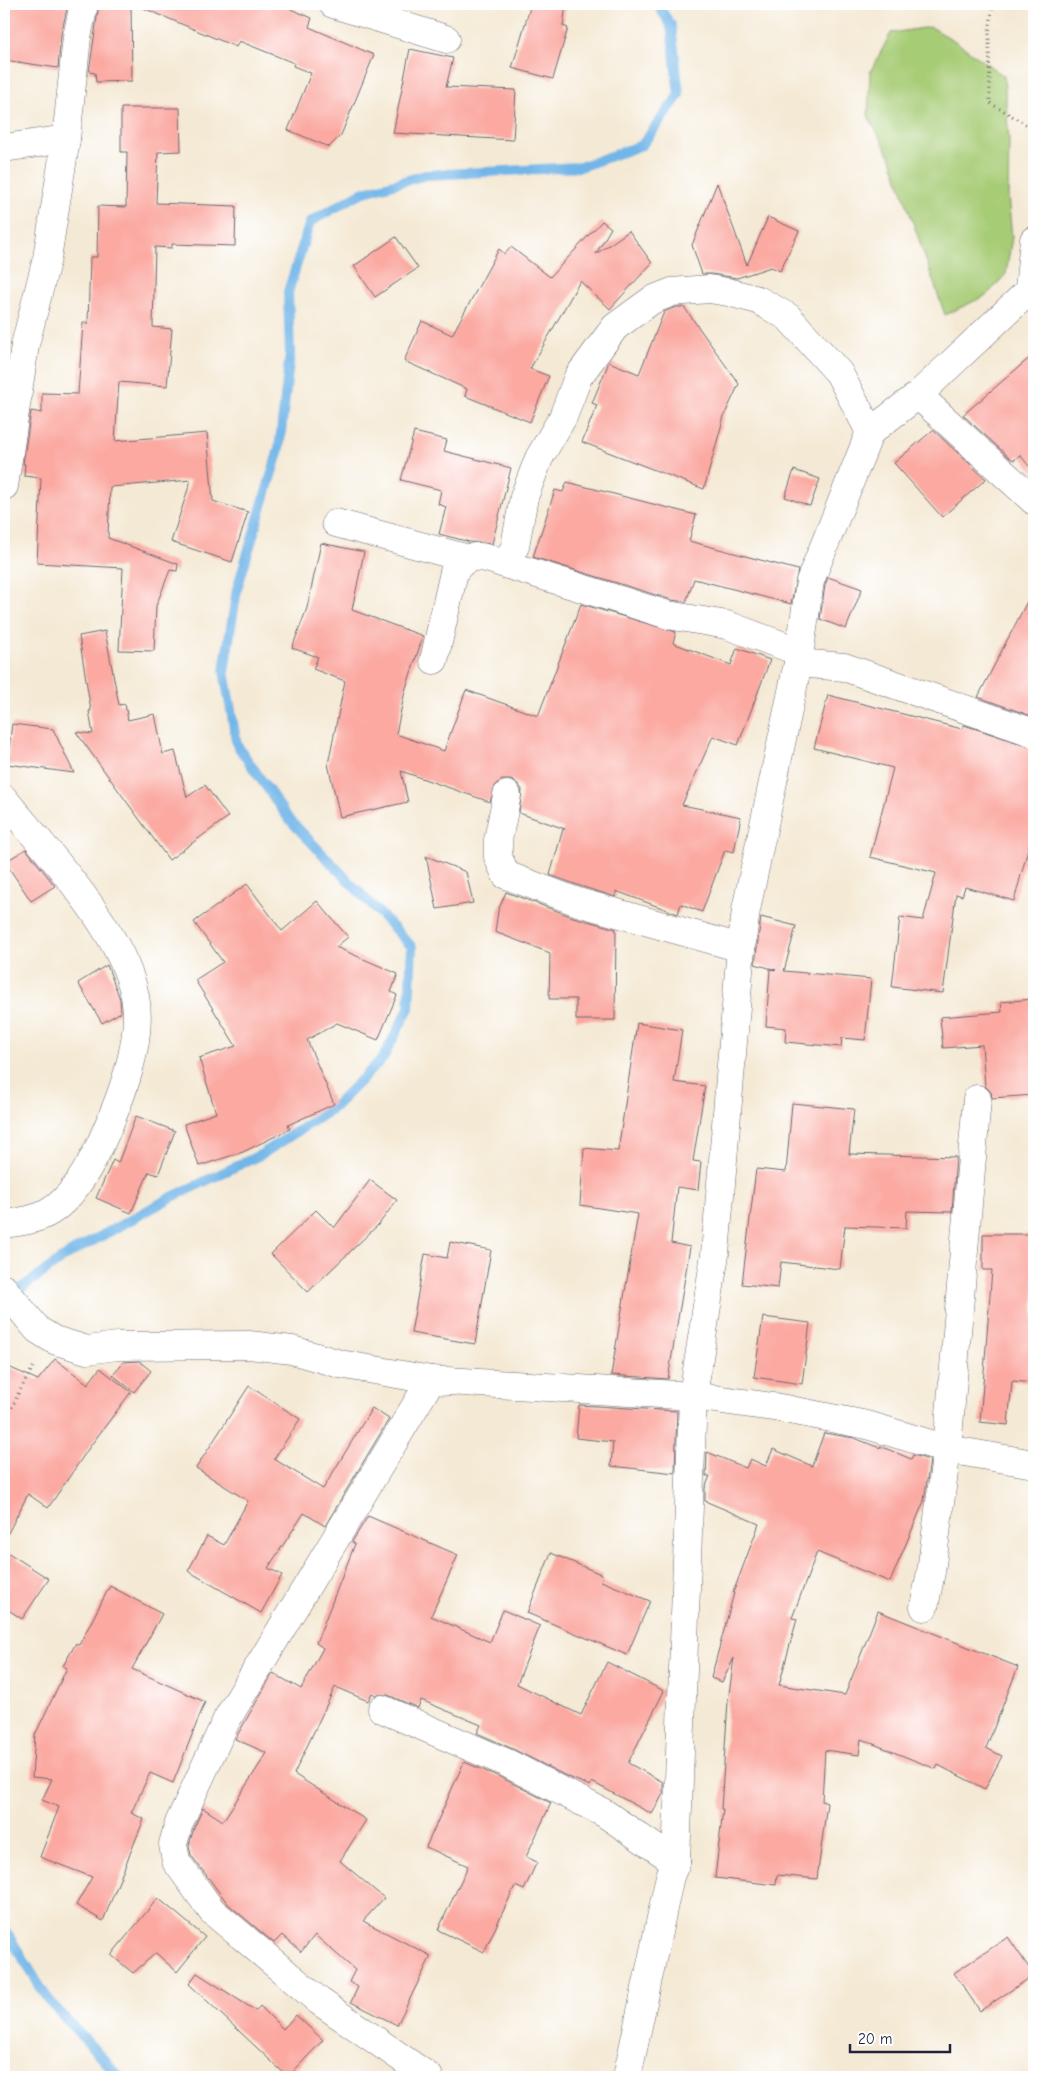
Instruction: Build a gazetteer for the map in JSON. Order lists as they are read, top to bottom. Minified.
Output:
{"scale_bar":"20 m"}
